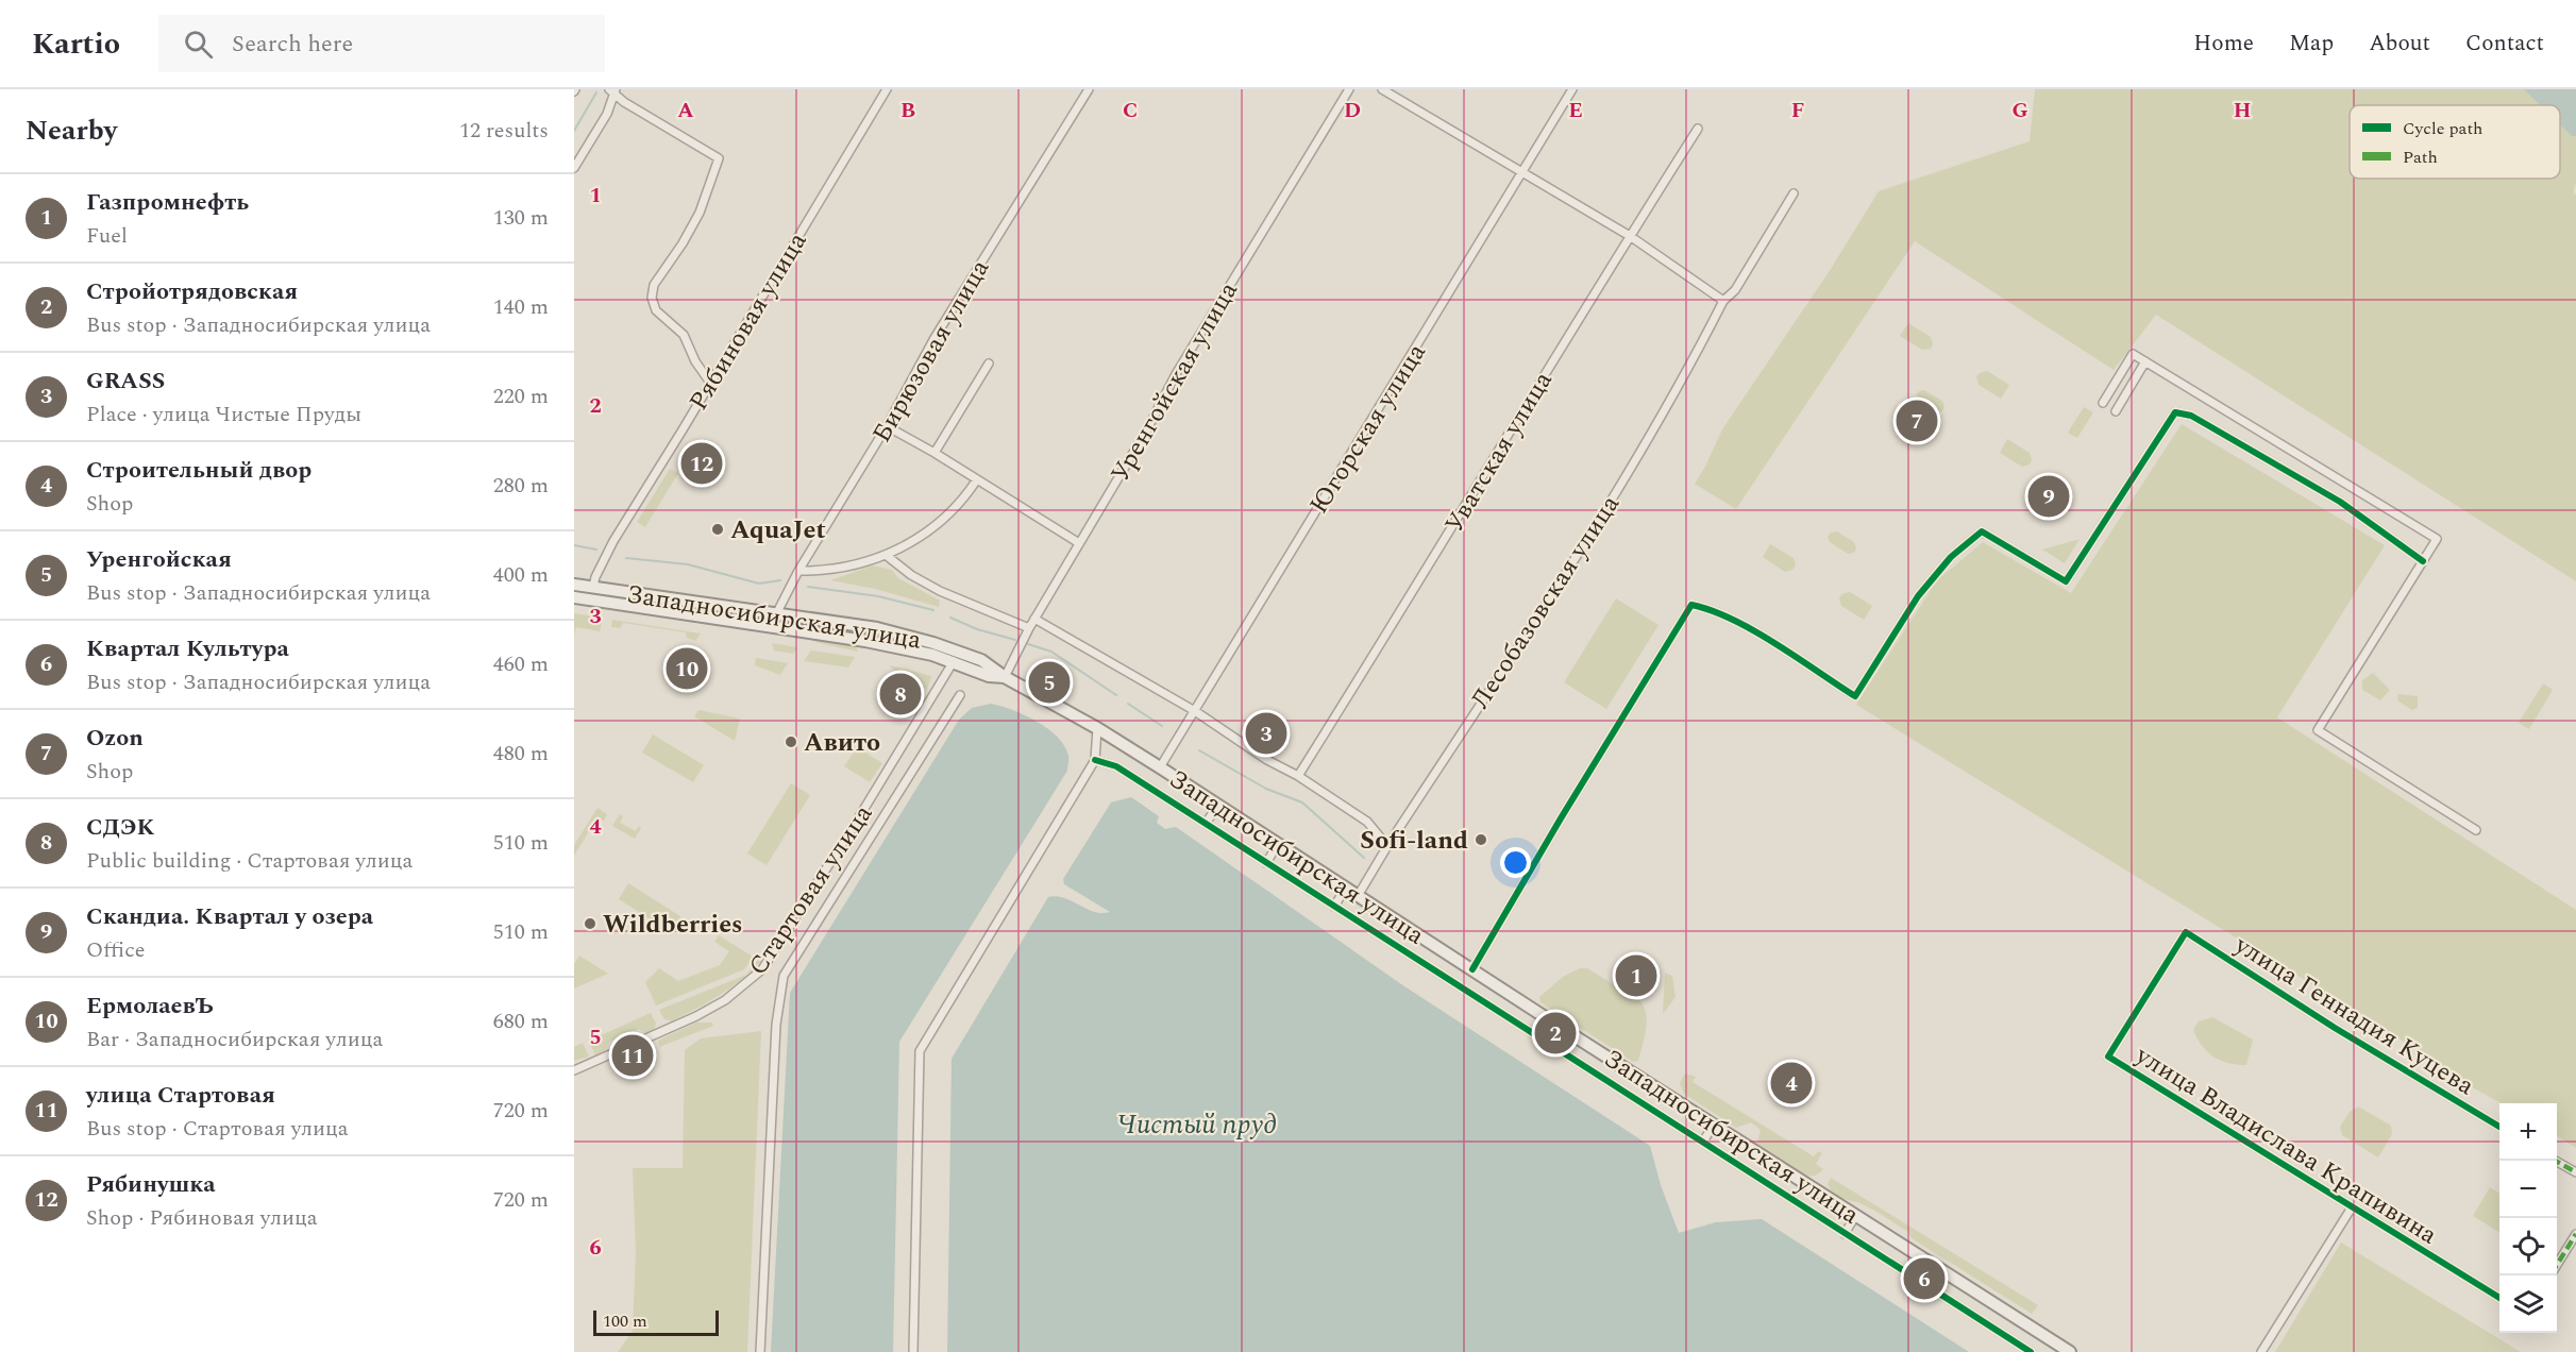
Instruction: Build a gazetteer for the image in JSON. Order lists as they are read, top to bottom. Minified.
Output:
{"streets":{"main road":["Западносибирская улица"],"street":["Рябиновая улица","Бирюзовая улица","Уренгойская улица","Югорская улица","Уватская улица","Лесобазовская улица","Стартовая улица","улица Геннадия Куцева","улица Владислава Крапивина"]},"crossings":[["Рябиновая улица","Западносибирская улица"],["Бирюзовая улица","Западносибирская улица"],["Уренгойская улица","Западносибирская улица"],["Югорская улица","Западносибирская улица"],["Лесобазовская улица","Западносибирская улица"],["Западносибирская улица","Стартовая улица"],["улица Геннадия Куцева","улица Владислава Крапивина"]],"water":["Чистый пруд"],"places":["AquaJet","Авито","Sofi-land","Wildberries"],"legend":["Cycle path","Path"],"scale_bar":"100 m","page":{"header":"Kartio","search":"Search here","nav":["Home","Map","About","Contact"],"heading":["Nearby","12 results"],"list":[{"mark":"1","name":"Газпромнефть","note":"Fuel","value":"130 m"},{"mark":"2","name":"Стройотрядовская","note":"Bus stop · Западносибирская улица","value":"140 m"},{"mark":"3","name":"GRASS","note":"Place · улица Чистые Пруды","value":"220 m"},{"mark":"4","name":"Строительный двор","note":"Shop","value":"280 m"},{"mark":"5","name":"Уренгойская","note":"Bus stop · Западносибирская улица","value":"400 m"},{"mark":"6","name":"Квартал Культура","note":"Bus stop · Западносибирская улица","value":"460 m"},{"mark":"7","name":"Ozon","note":"Shop","value":"480 m"},{"mark":"8","name":"СДЭК","note":"Public building · Стартовая улица","value":"510 m"},{"mark":"9","name":"Скандиа. Квартал у озера","note":"Office","value":"510 m"},{"mark":"10","name":"ЕрмолаевЪ","note":"Bar · Западносибирская улица","value":"680 m"},{"mark":"11","name":"улица Стартовая","note":"Bus stop · Стартовая улица","value":"720 m"},{"mark":"12","name":"Рябинушка","note":"Shop · Рябиновая улица","value":"720 m"}],"pins":["7","12","9","10","5","8","3","1","2","11","4","6"],"map_buttons":["+","−"],"scale":"100 m"},"grid":{"columns":["A","B","C","D","E","F","G","H"],"rows":["1","2","3","4","5","6"]}}
